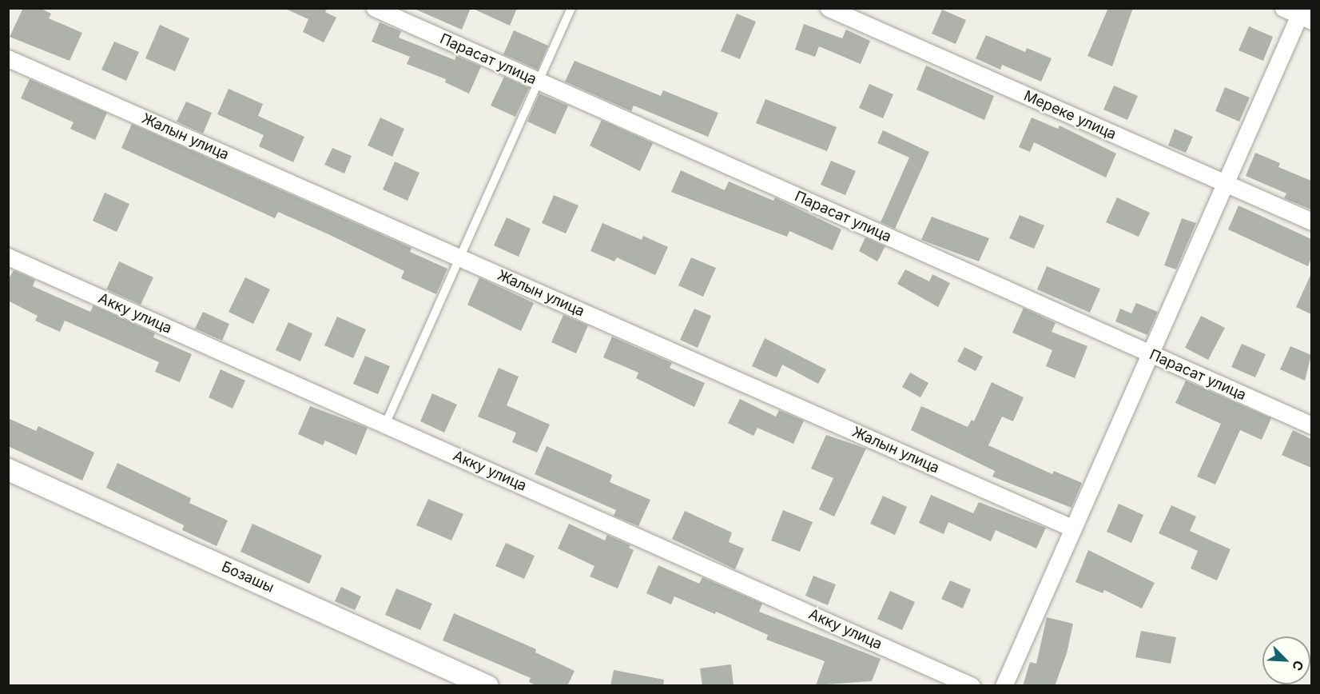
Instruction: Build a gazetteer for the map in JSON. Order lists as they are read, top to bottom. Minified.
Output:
{"streets":{"street":["Парасат улица","Мереке улица","Жалын улица","Акку улица","Бозашы"]},"north":"bottom right"}
